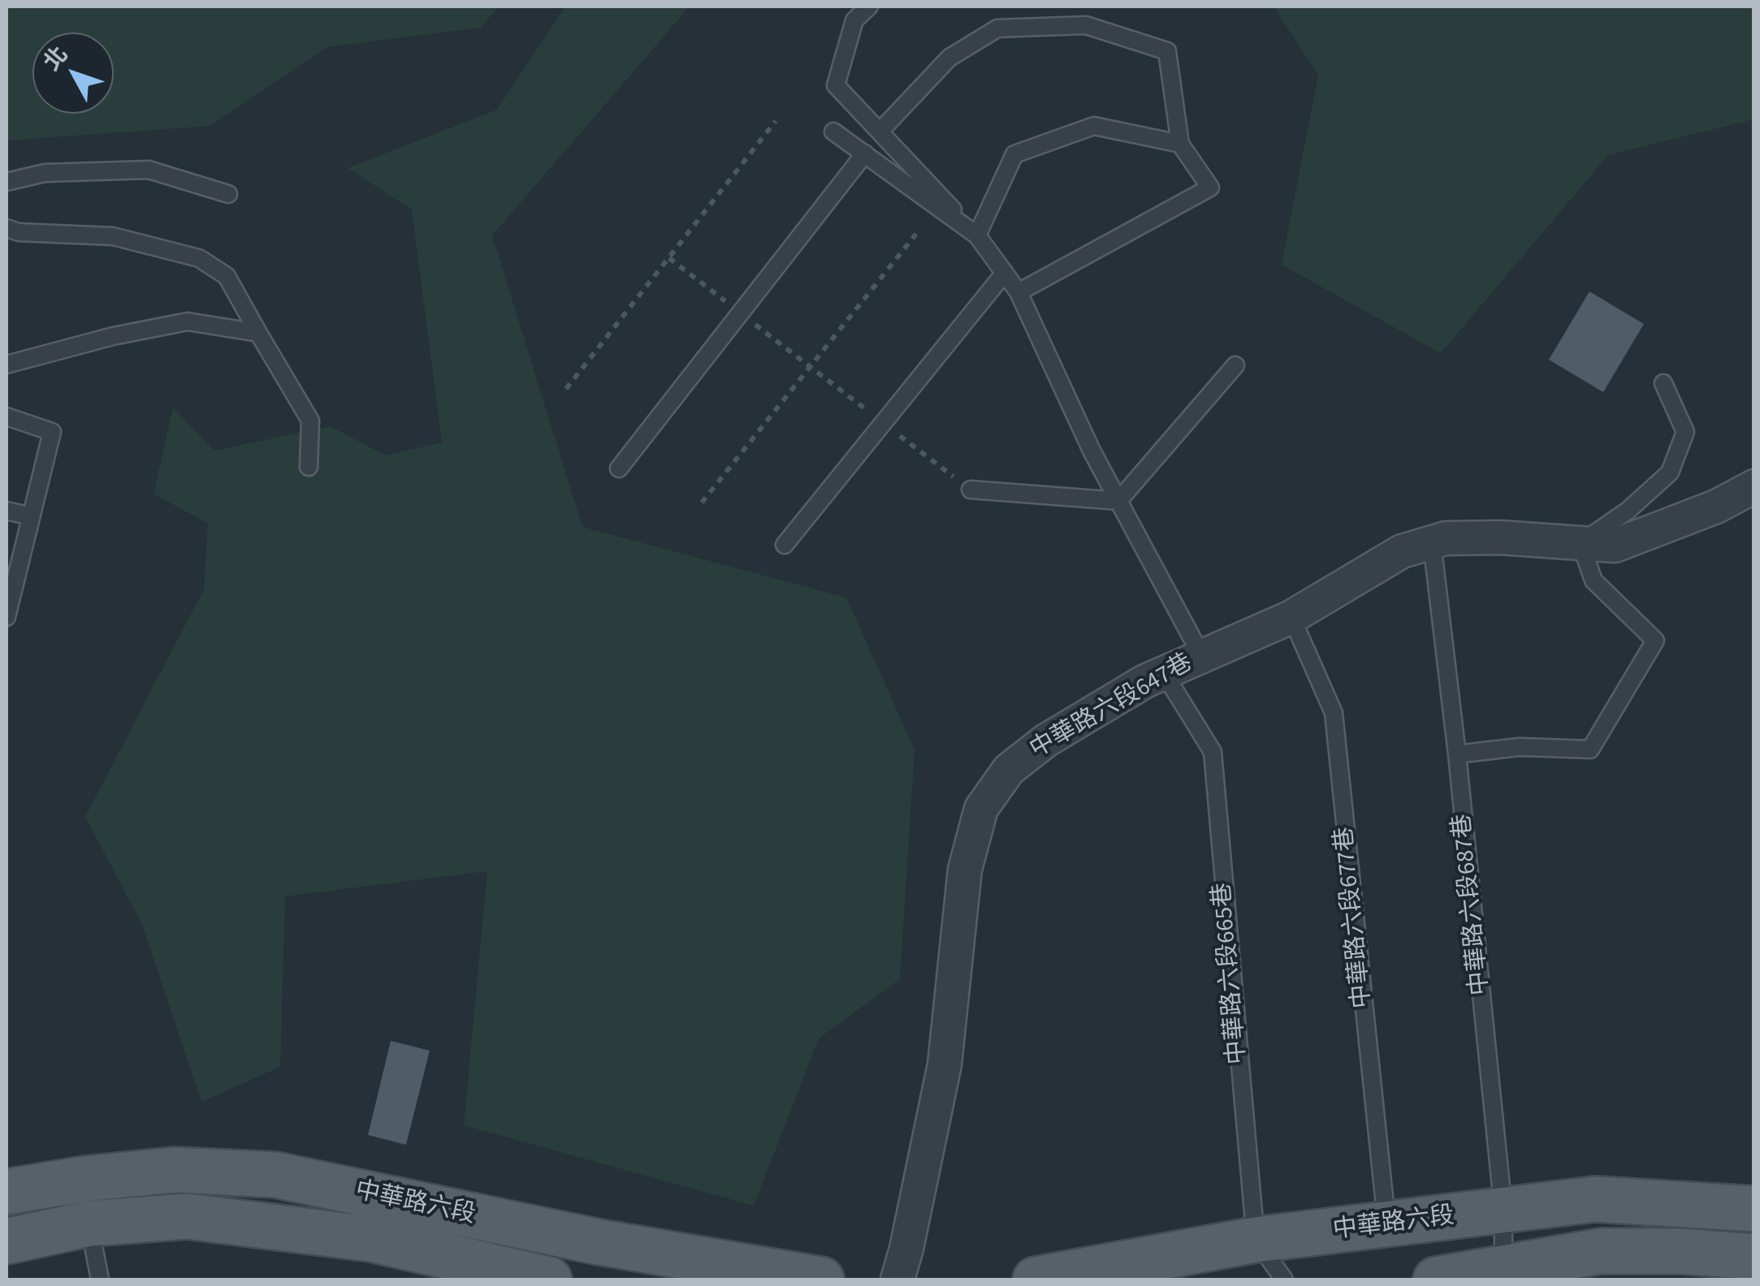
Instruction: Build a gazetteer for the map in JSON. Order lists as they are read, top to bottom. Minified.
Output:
{"streets":{"main road":["中華路六段"],"street":["中華路六段647巷"],"lane":["中華路六段687巷","中華路六段677巷","中華路六段665巷"]},"crossings":[["中華路六段647巷","中華路六段687巷"],["中華路六段647巷","中華路六段677巷"],["中華路六段647巷","中華路六段665巷"],["中華路六段687巷","中華路六段"],["中華路六段677巷","中華路六段"],["中華路六段665巷","中華路六段"]],"north":"top left"}
